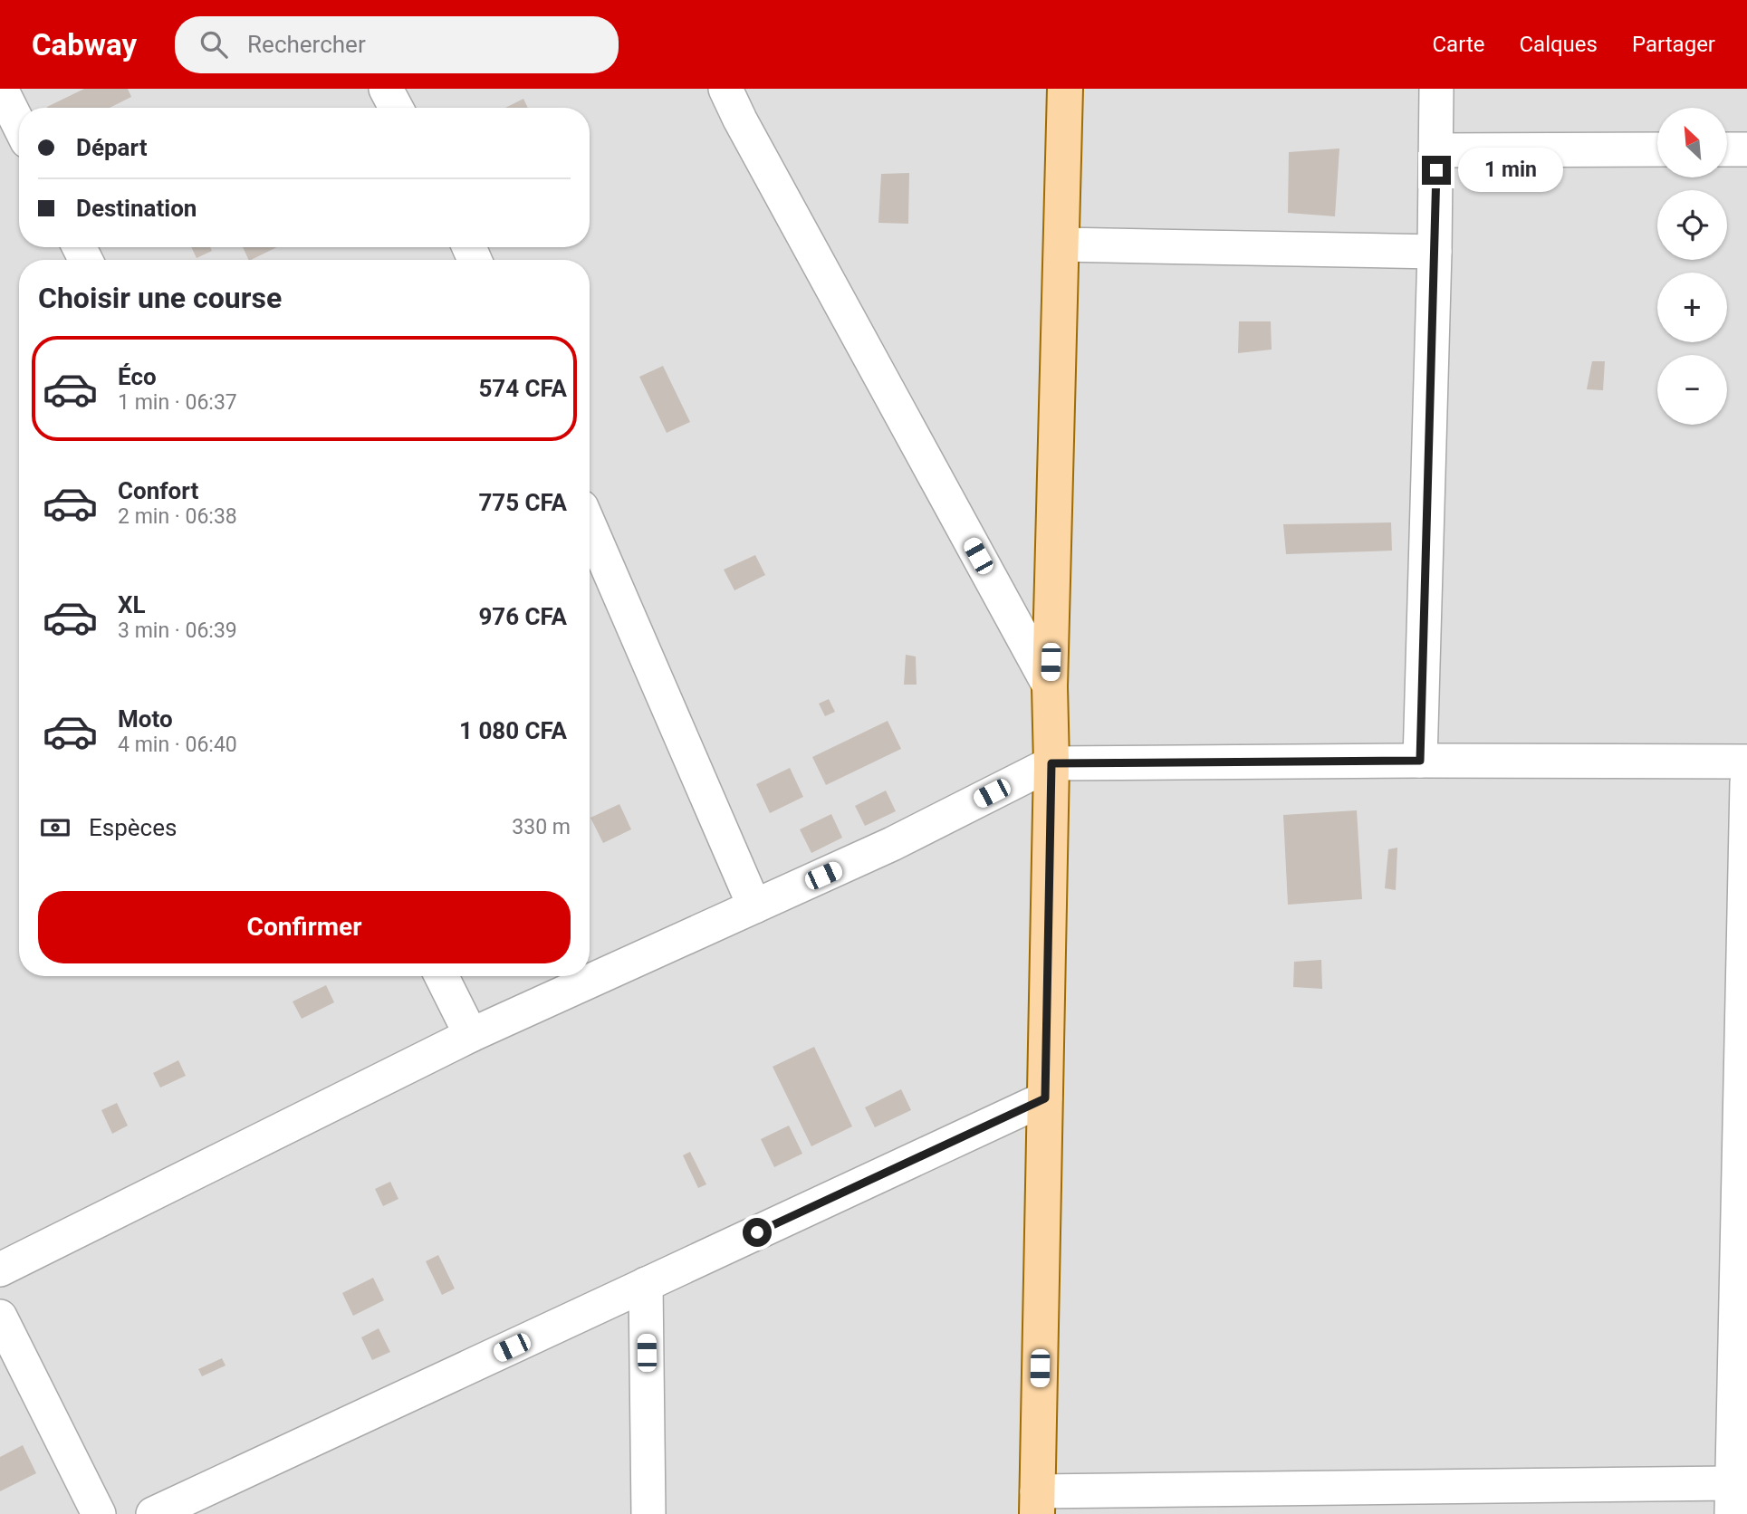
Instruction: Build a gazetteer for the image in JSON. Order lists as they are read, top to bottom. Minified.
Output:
{"north":"top left","page":{"header":"Cabway","search":"Rechercher","nav":["Carte","Calques","Partager"],"map_buttons":["+","−"],"banner":["Départ","Destination"],"bubble":"1 min","heading":"Choisir une course","list":[{"name":"Éco","note":"1 min · 06:37","value":"574 CFA"},{"name":"Confort","note":"2 min · 06:38","value":"775 CFA"},{"name":"XL","note":"3 min · 06:39","value":"976 CFA"},{"name":"Moto","note":"4 min · 06:40","value":"1 080 CFA"}],"pay":["Espèces","330 m"],"buttons":"Confirmer"}}
